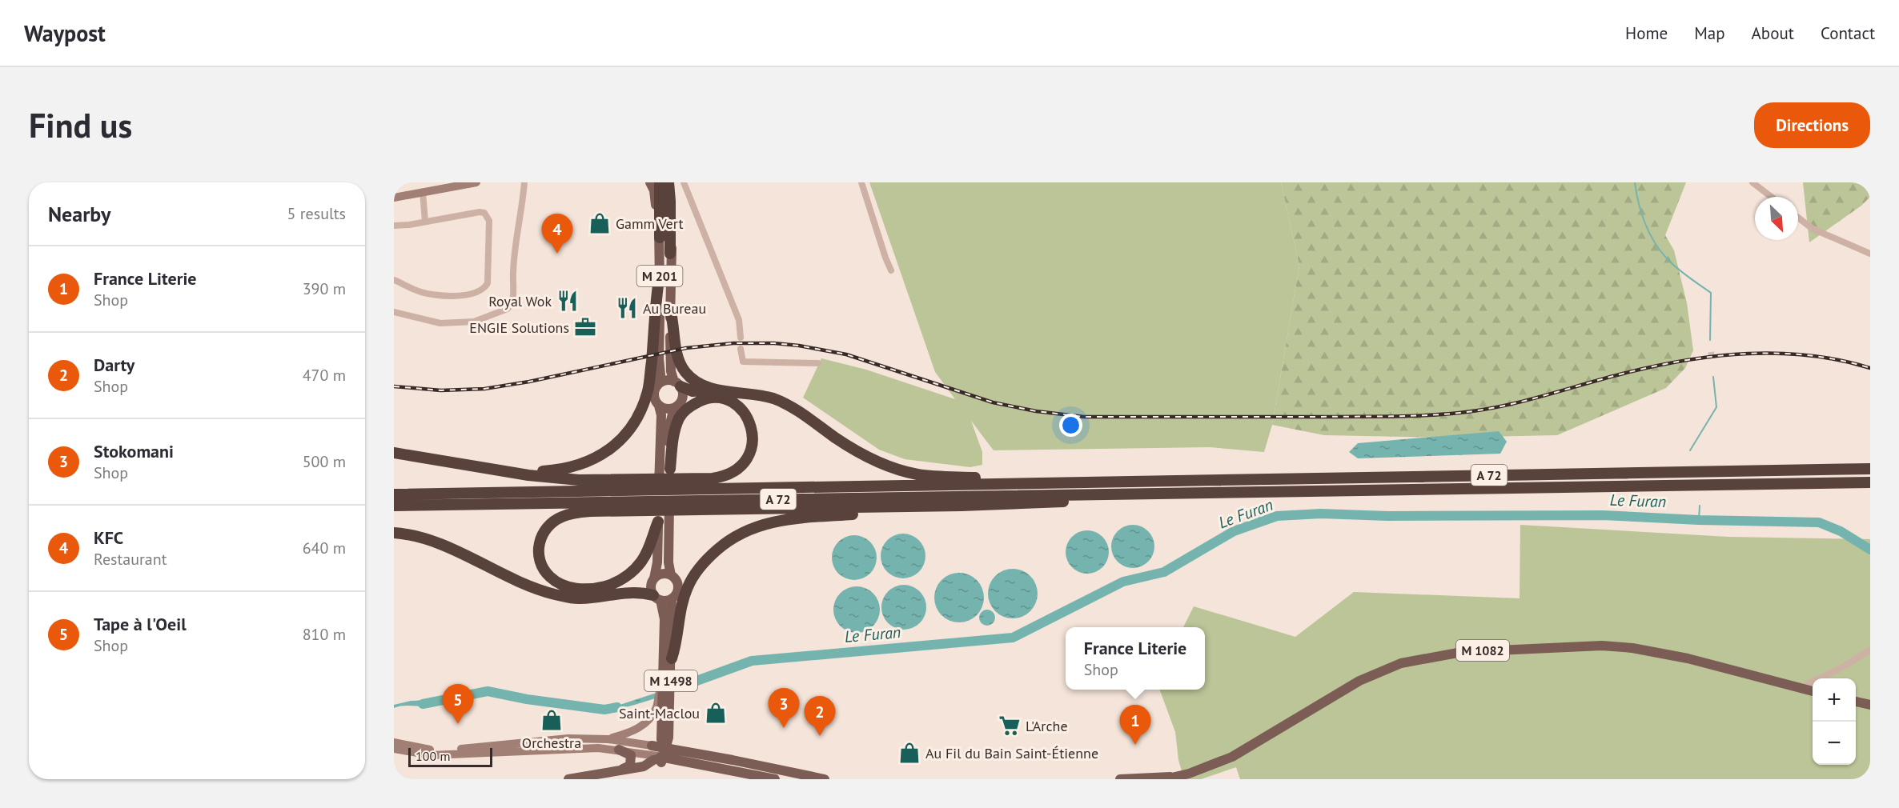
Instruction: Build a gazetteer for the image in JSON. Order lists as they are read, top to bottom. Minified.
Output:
{"streets":{"highway":["M 201","A 72"],"main road":["M 1082","M 1498"]},"water":["Le Furan"],"places":{"shop":["Gamm Vert","Saint-Maclou","Orchestra","Au Fil du Bain Saint-Étienne"],"restaurant":["Royal Wok","Au Bureau"],"office":["ENGIE Solutions"],"supermarket":["L'Arche"]},"scale_bar":"100 m","north":"bottom right","page":{"header":"Waypost","nav":["Home","Map","About","Contact"],"buttons":"Directions","title":"Find us","heading":["Nearby","5 results"],"pins":["4","5","3","2","1"],"list":[{"mark":"1","name":"France Literie","note":"Shop","value":"390 m"},{"mark":"2","name":"Darty","note":"Shop","value":"470 m"},{"mark":"3","name":"Stokomani","note":"Shop","value":"500 m"},{"mark":"4","name":"KFC","note":"Restaurant","value":"640 m"},{"mark":"5","name":"Tape à l'Oeil","note":"Shop","value":"810 m"}],"popup":["France Literie","Shop"],"map_buttons":["+","−"],"scale":"100 m"}}
